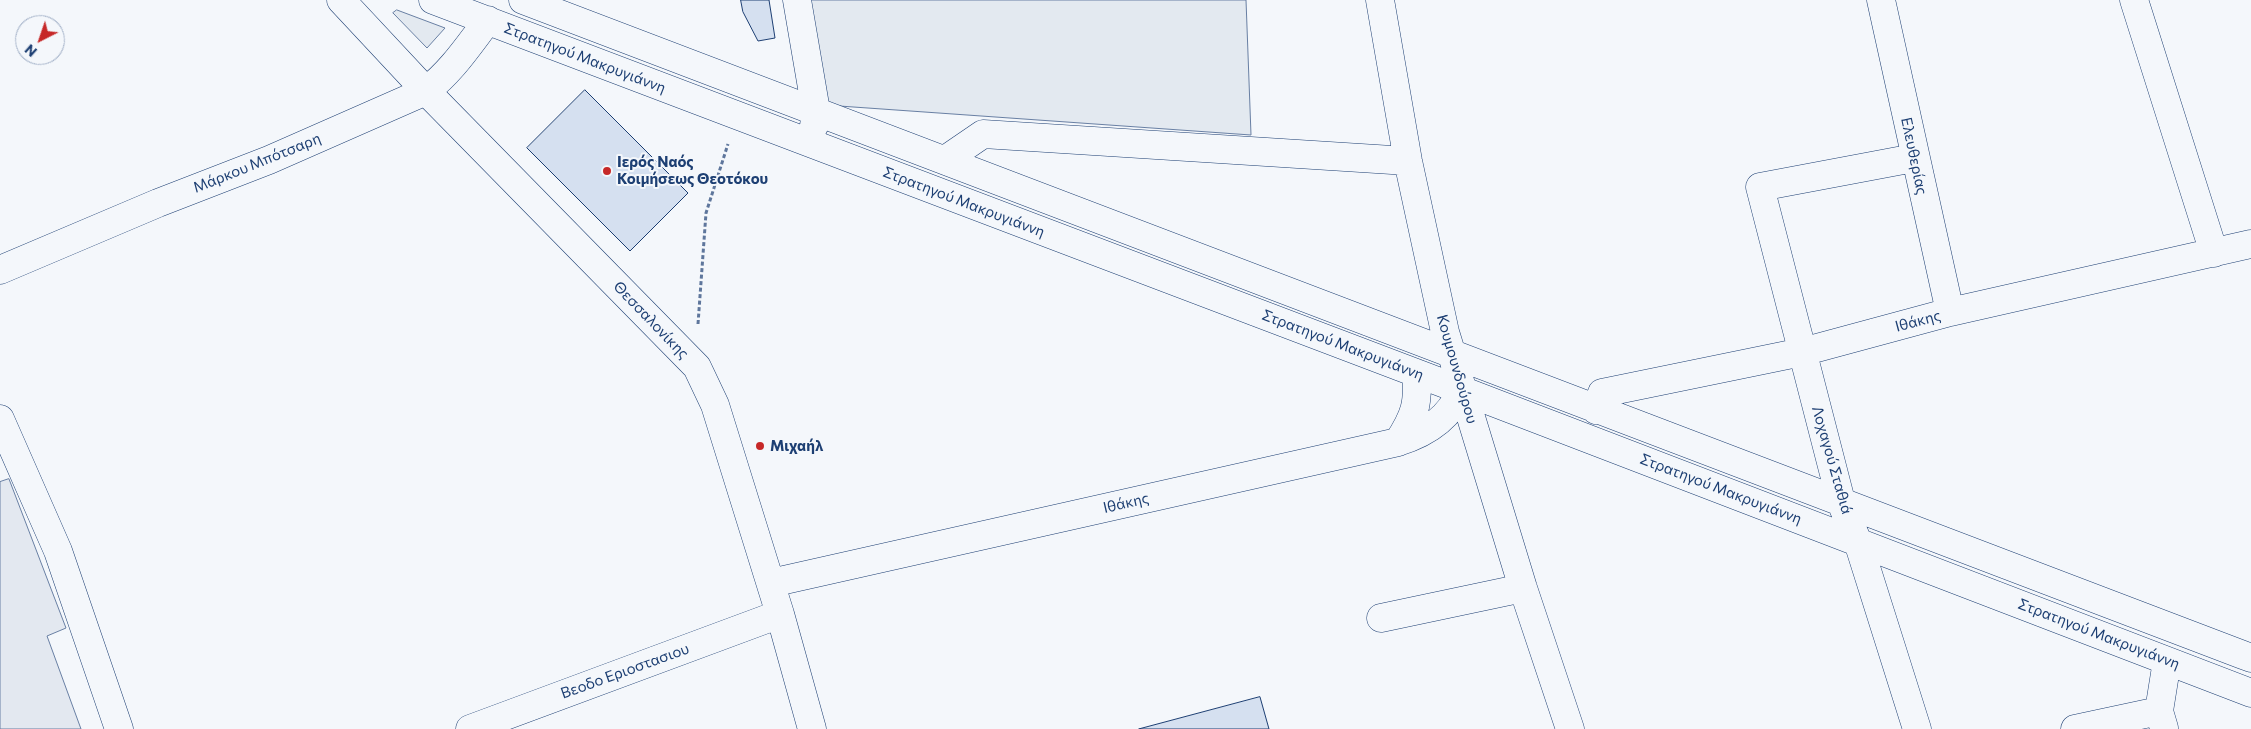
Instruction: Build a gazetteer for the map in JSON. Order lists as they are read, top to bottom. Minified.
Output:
{"streets":{"street":["Στρατηγού Μακρυγιάννη","Ελευθερίας","Μάρκου Μπότσαρη","Θεσσαλονίκης","Ιθάκης","Κουμουνδούρου","Λοχαγού Σταθιά","Βεοδο Εριοστασιου"]},"crossings":[["Στρατηγού Μακρυγιάννη","Μάρκου Μπότσαρη"],["Στρατηγού Μακρυγιάννη","Ιθάκης"],["Στρατηγού Μακρυγιάννη","Κουμουνδούρου"],["Στρατηγού Μακρυγιάννη","Λοχαγού Σταθιά"],["Ελευθερίας","Ιθάκης"],["Ελευθερίας","Λοχαγού Σταθιά"],["Μάρκου Μπότσαρη","Θεσσαλονίκης"],["Θεσσαλονίκης","Ιθάκης"],["Θεσσαλονίκης","Βεοδο Εριοστασιου"],["Ιθάκης","Κουμουνδούρου"],["Ιθάκης","Λοχαγού Σταθιά"]],"places":["Ιερός Ναός Κοιμήσεως Θεοτόκου","Μιχαήλ"],"north":"bottom left"}
